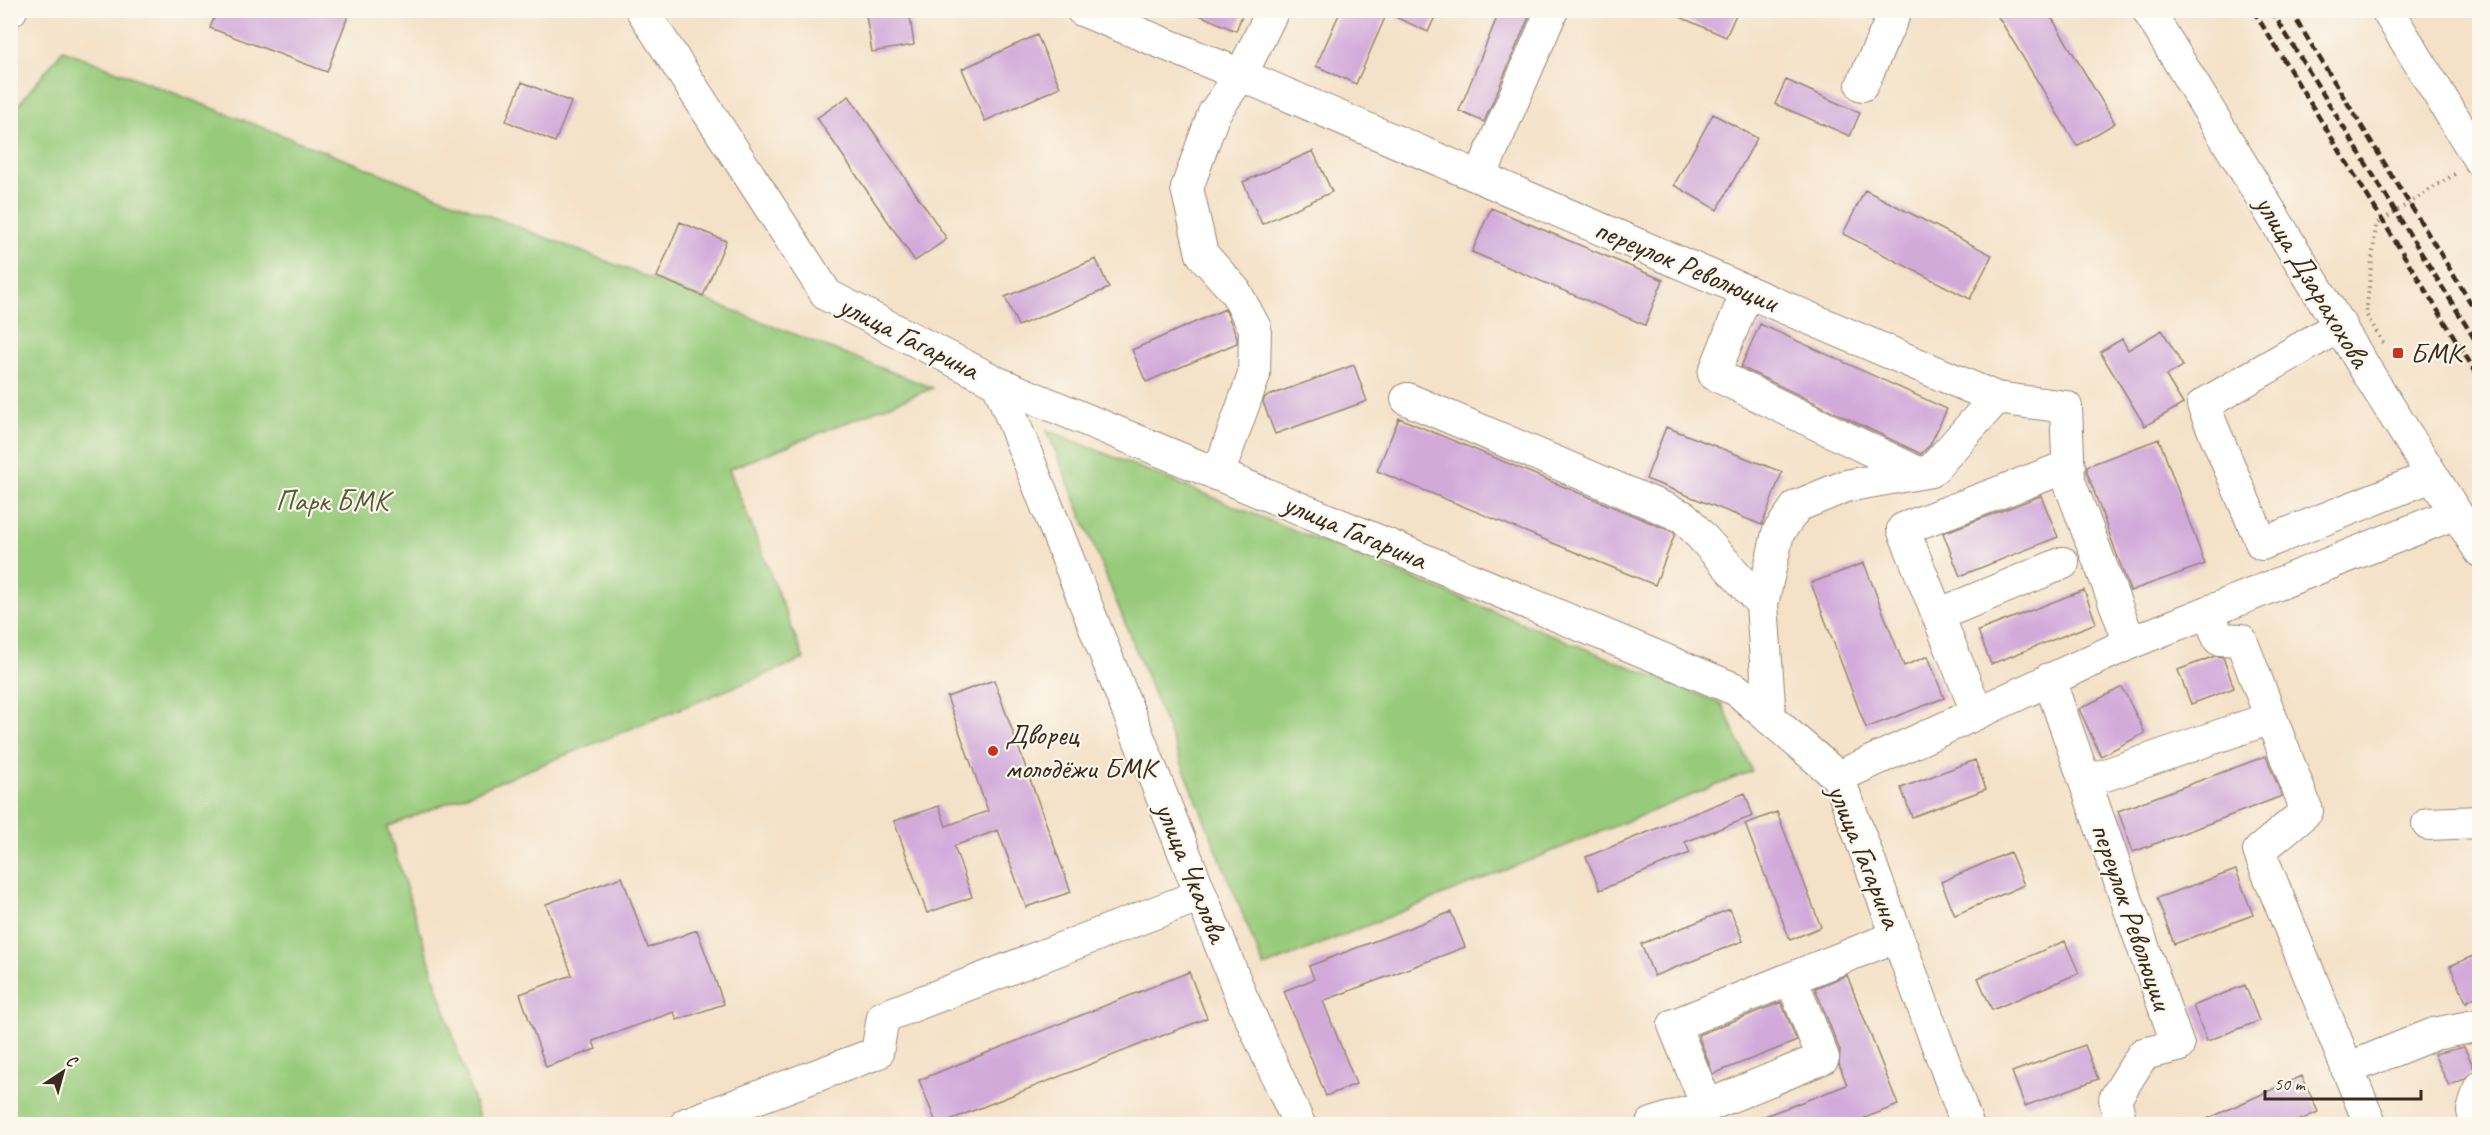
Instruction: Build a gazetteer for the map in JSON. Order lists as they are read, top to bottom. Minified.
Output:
{"streets":{"street":["переулок Революции","улица Дзарахохова","улица Гагарина","улица Чкалова"]},"crossings":[["улица Гагарина","улица Чкалова"]],"parks":["Парк БМК"],"places":{"transit":["БМК"],"other":["Дворец молодёжи БМК"]},"scale_bar":"50 m","north":"top right"}
